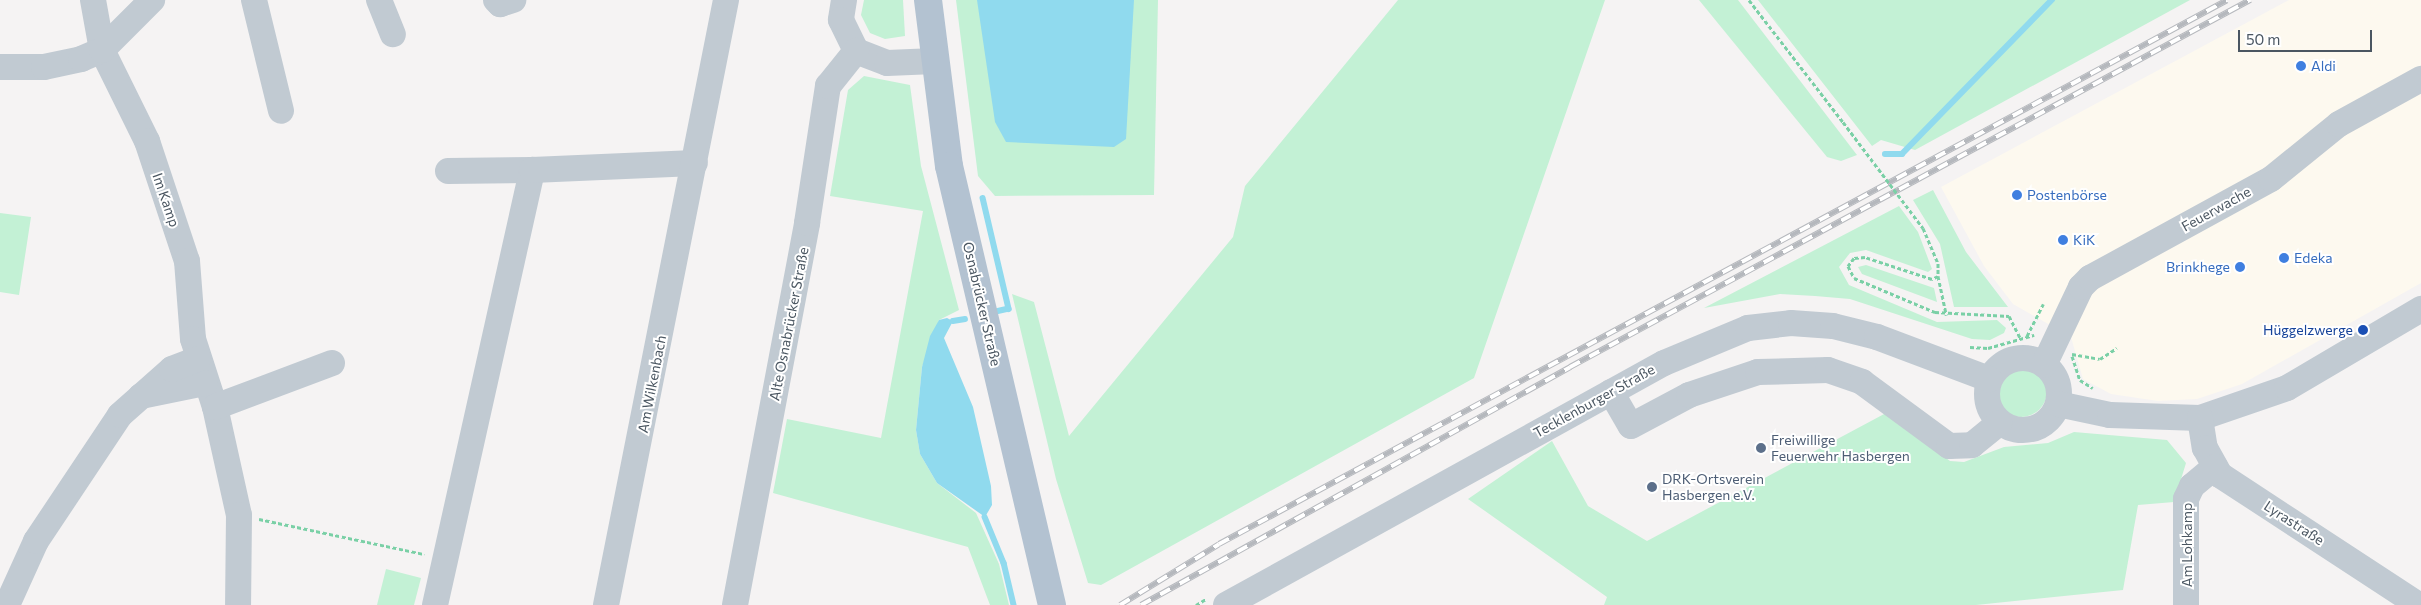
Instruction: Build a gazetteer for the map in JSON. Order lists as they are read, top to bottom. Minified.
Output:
{"streets":{"main road":["Osnabrücker Straße"],"street":["Im Kamp","Feuerwache","Alte Osnabrücker Straße","Am Wilkenbach","Tecklenburger Straße","Lyrastraße","Am Lohkamp"]},"crossings":[["Feuerwache","Tecklenburger Straße"],["Lyrastraße","Am Lohkamp"]],"places":["Aldi","Postenbörse","KiK","Edeka","Brinkhege","Hüggelzwerge","Freiwillige Feuerwehr Hasbergen","DRK-Ortsverein Hasbergen e.V."],"scale_bar":"50 m"}
